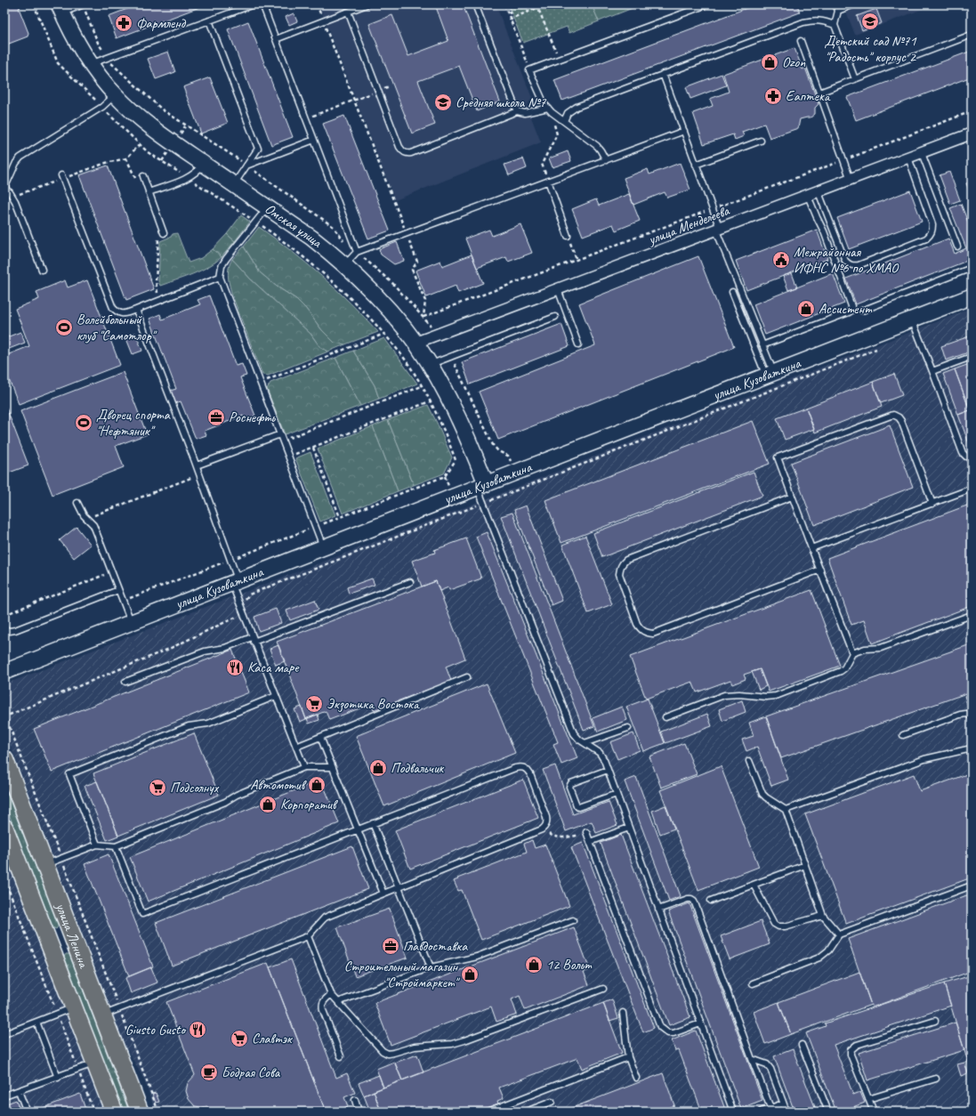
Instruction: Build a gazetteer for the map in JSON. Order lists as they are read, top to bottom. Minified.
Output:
{"streets":{"main road":["Омская улица","улица Кузоваткина","улица Ленина"],"street":["улица Менделеева"]},"crossings":[["улица Менделеева","Омская улица"],["Омская улица","улица Кузоваткина"]],"places":{"school or university":["Детский сад №71 \"Радость\" корпус 2","Средняя школа №7"],"pharmacy":["Фармленд","Еаптека"],"shop":["Ozon","Ассистент","Подвальчик","Автомотив","Корпоратив","12 Вольт","Строительный магазин \"Строймаркет\""],"public building":["Межрайонная ИФНС №6 по ХМАО"],"sports":["Волейбольный клуб \"Самотлор\"","Дворец спорта \"Нефтяник\""],"office":["Роснефть","Главдоставка"],"restaurant":["Каса маре","Giusto Gusto"],"supermarket":["Экзотика Востока","Подсолнух","Славтэк"],"cafe":["Бодрая Сова"]}}
